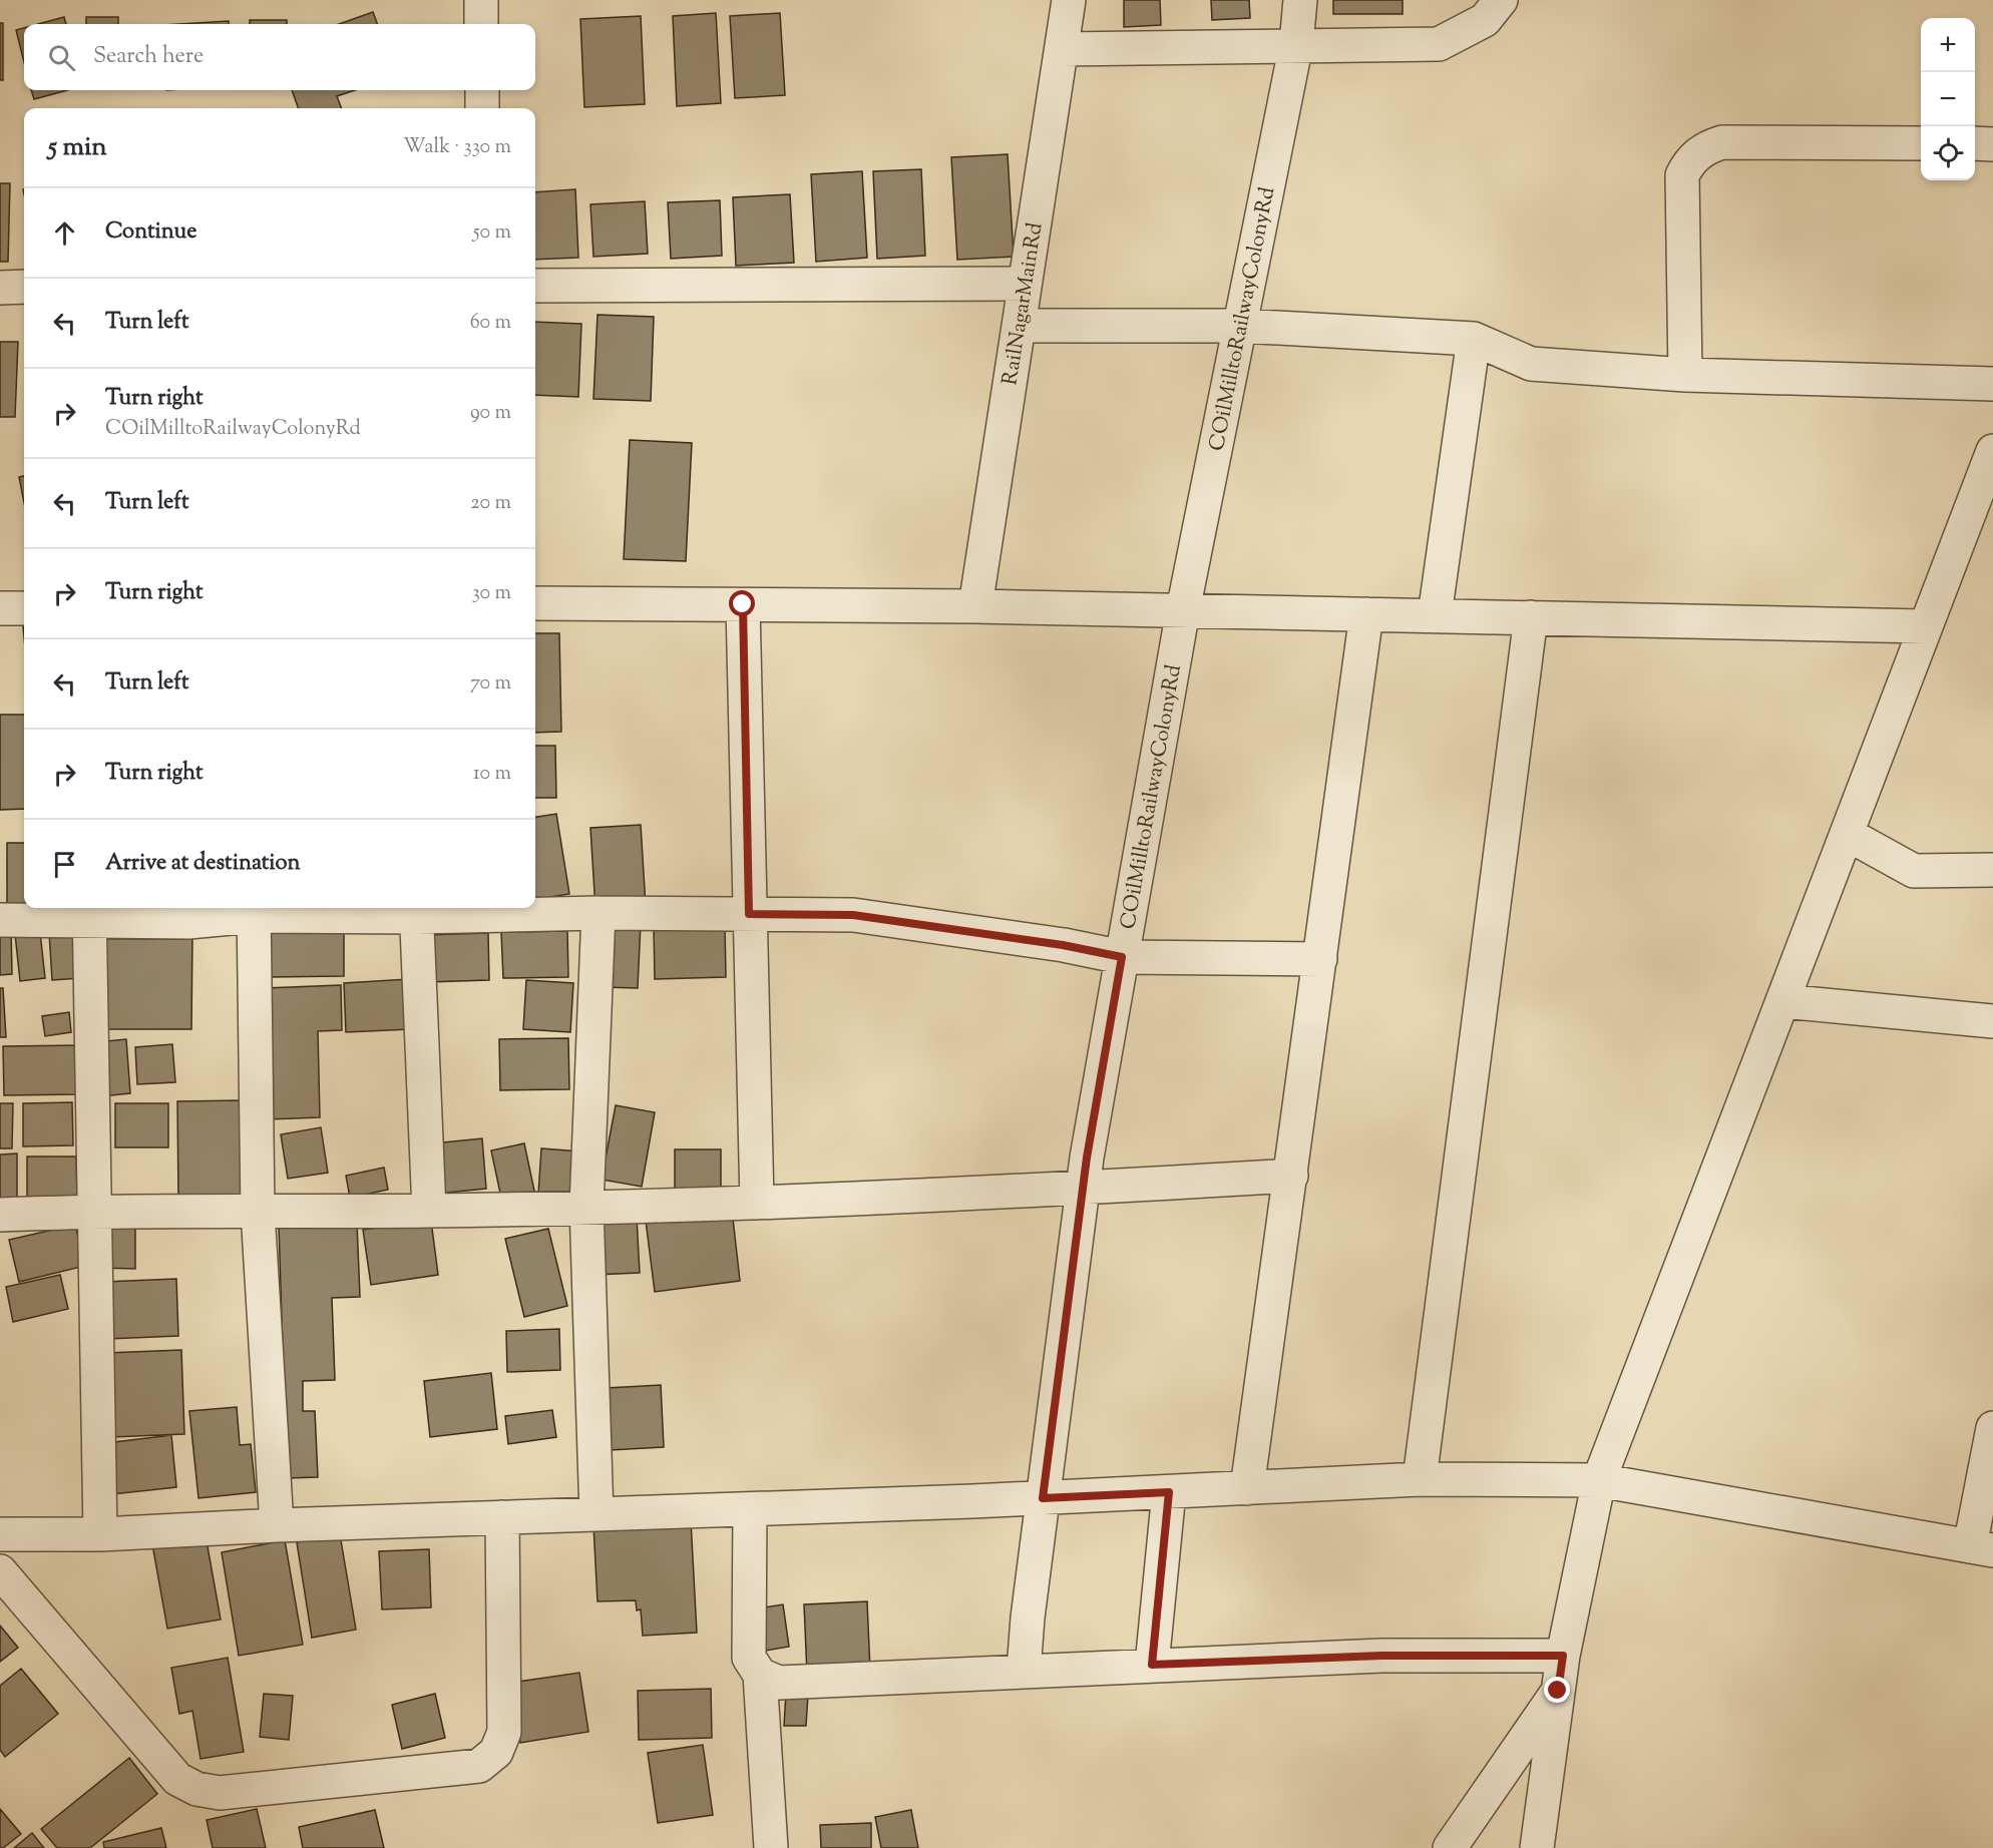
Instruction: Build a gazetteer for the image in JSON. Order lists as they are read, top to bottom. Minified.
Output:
{"streets":{"street":["RailNagarMainRd","COilMilltoRailwayColonyRd"]},"page":{"map_buttons":["+","−"],"search":"Search here","heading":["5 min","Walk · 330 m"],"list":[["Continue","50 m"],["Turn left","60 m"],["Turn right","COilMilltoRailwayColonyRd","90 m"],["Turn left","20 m"],["Turn right","30 m"],["Turn left","70 m"],["Turn right","10 m"],"Arrive at destination"]}}
